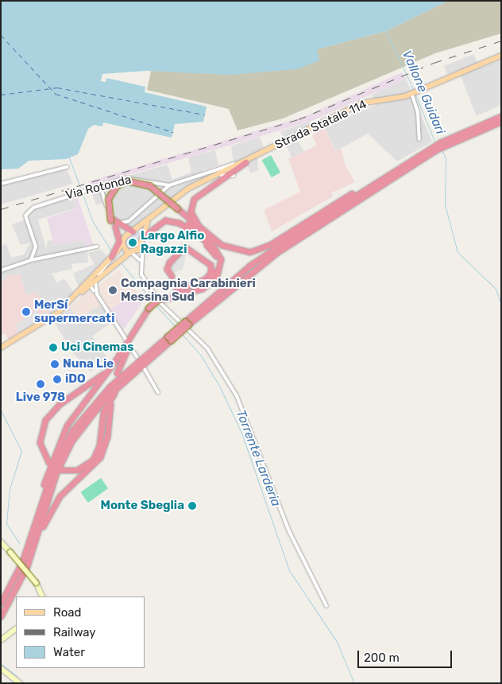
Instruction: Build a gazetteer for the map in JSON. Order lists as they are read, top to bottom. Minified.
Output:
{"streets":{"main road":["Strada Statale 114"],"street":["Via Rotonda"]},"water":["Vallone Guidari","Torrente Larderia"],"places":["Largo Alfio Ragazzi","Compagnia Carabinieri Messina Sud","MerSí supermercati","Uci Cinemas","Nuna Lie","iDO","Live 978","Monte Sbeglia"],"legend":["Road","Railway","Water"],"scale_bar":"200 m"}
